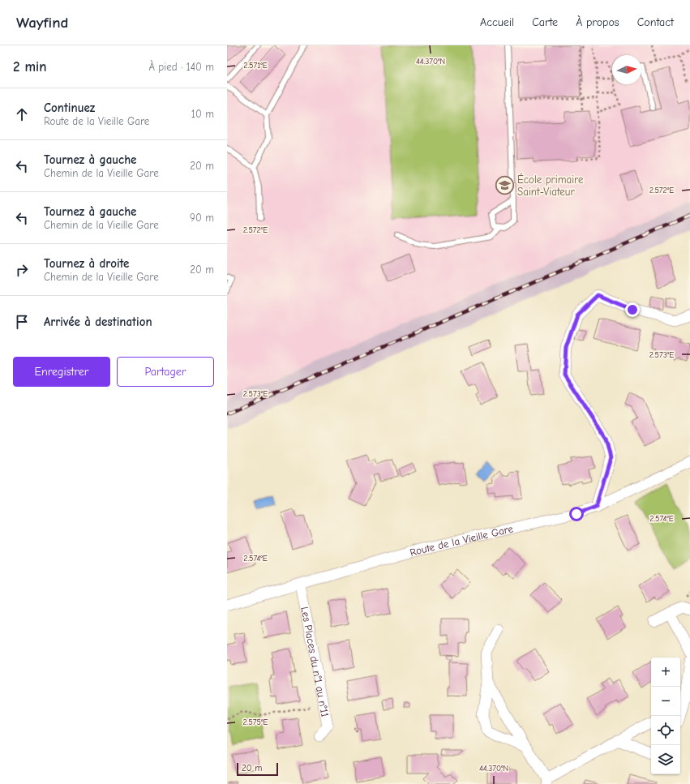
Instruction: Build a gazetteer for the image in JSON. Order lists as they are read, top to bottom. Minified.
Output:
{"streets":{"street":["Route de la Vieille Gare","Les Places du n°1 au n°11"]},"crossings":[["Route de la Vieille Gare","Les Places du n°1 au n°11"]],"places":{"school or university":["École primaire Saint-Viateur"]},"scale_bar":"20 m","north":"right","page":{"header":"Wayfind","nav":["Accueil","Carte","À propos","Contact"],"heading":["2 min","À pied · 140 m"],"list":[["Continuez","Route de la Vieille Gare","10 m"],["Tournez à gauche","Chemin de la Vieille Gare","20 m"],["Tournez à gauche","Chemin de la Vieille Gare","90 m"],["Tournez à droite","Chemin de la Vieille Gare","20 m"],"Arrivée à destination"],"buttons":["Enregistrer","Partager"],"map_buttons":["+","−"],"scale":"20 m"},"coordinates":["44.370°N","2.571°E","2.572°E","2.573°E","2.574°E","2.575°E"]}
